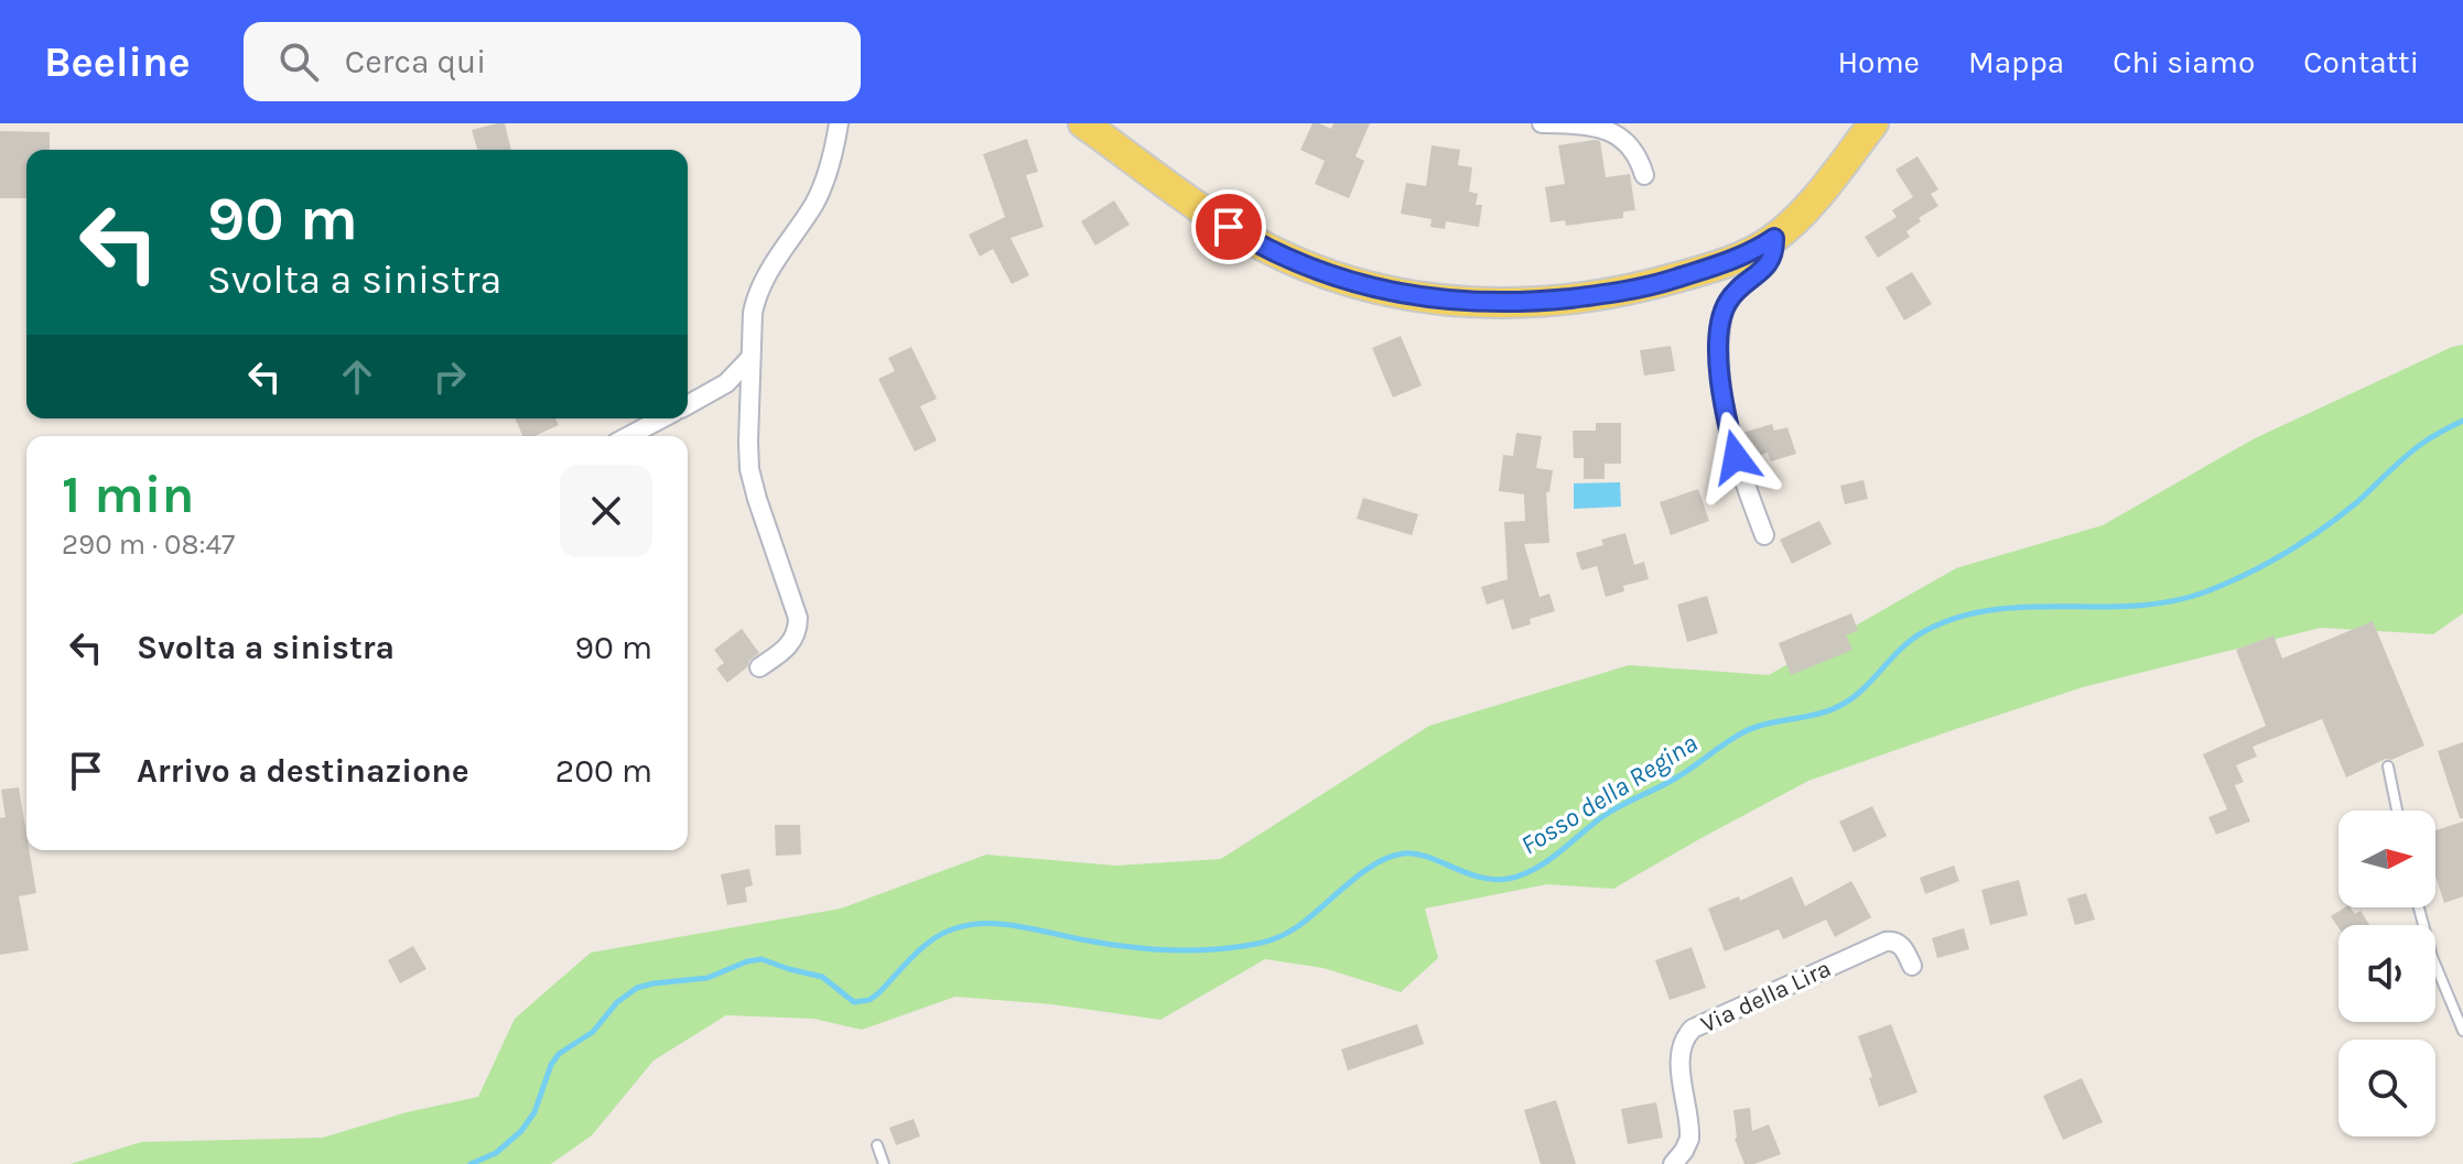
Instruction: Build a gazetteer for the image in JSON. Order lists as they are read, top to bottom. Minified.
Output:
{"streets":{"street":["Via della Lira"]},"water":["Fosso della Regina"],"north":"right","page":{"header":"Beeline","search":"Cerca qui","nav":["Home","Mappa","Chi siamo","Contatti"],"turn":["90 m","Svolta a sinistra"],"heading":["1 min","290 m · 08:47"],"list":[{"name":"Svolta a sinistra","value":"90 m"},{"name":"Arrivo a destinazione","value":"200 m"}]}}
